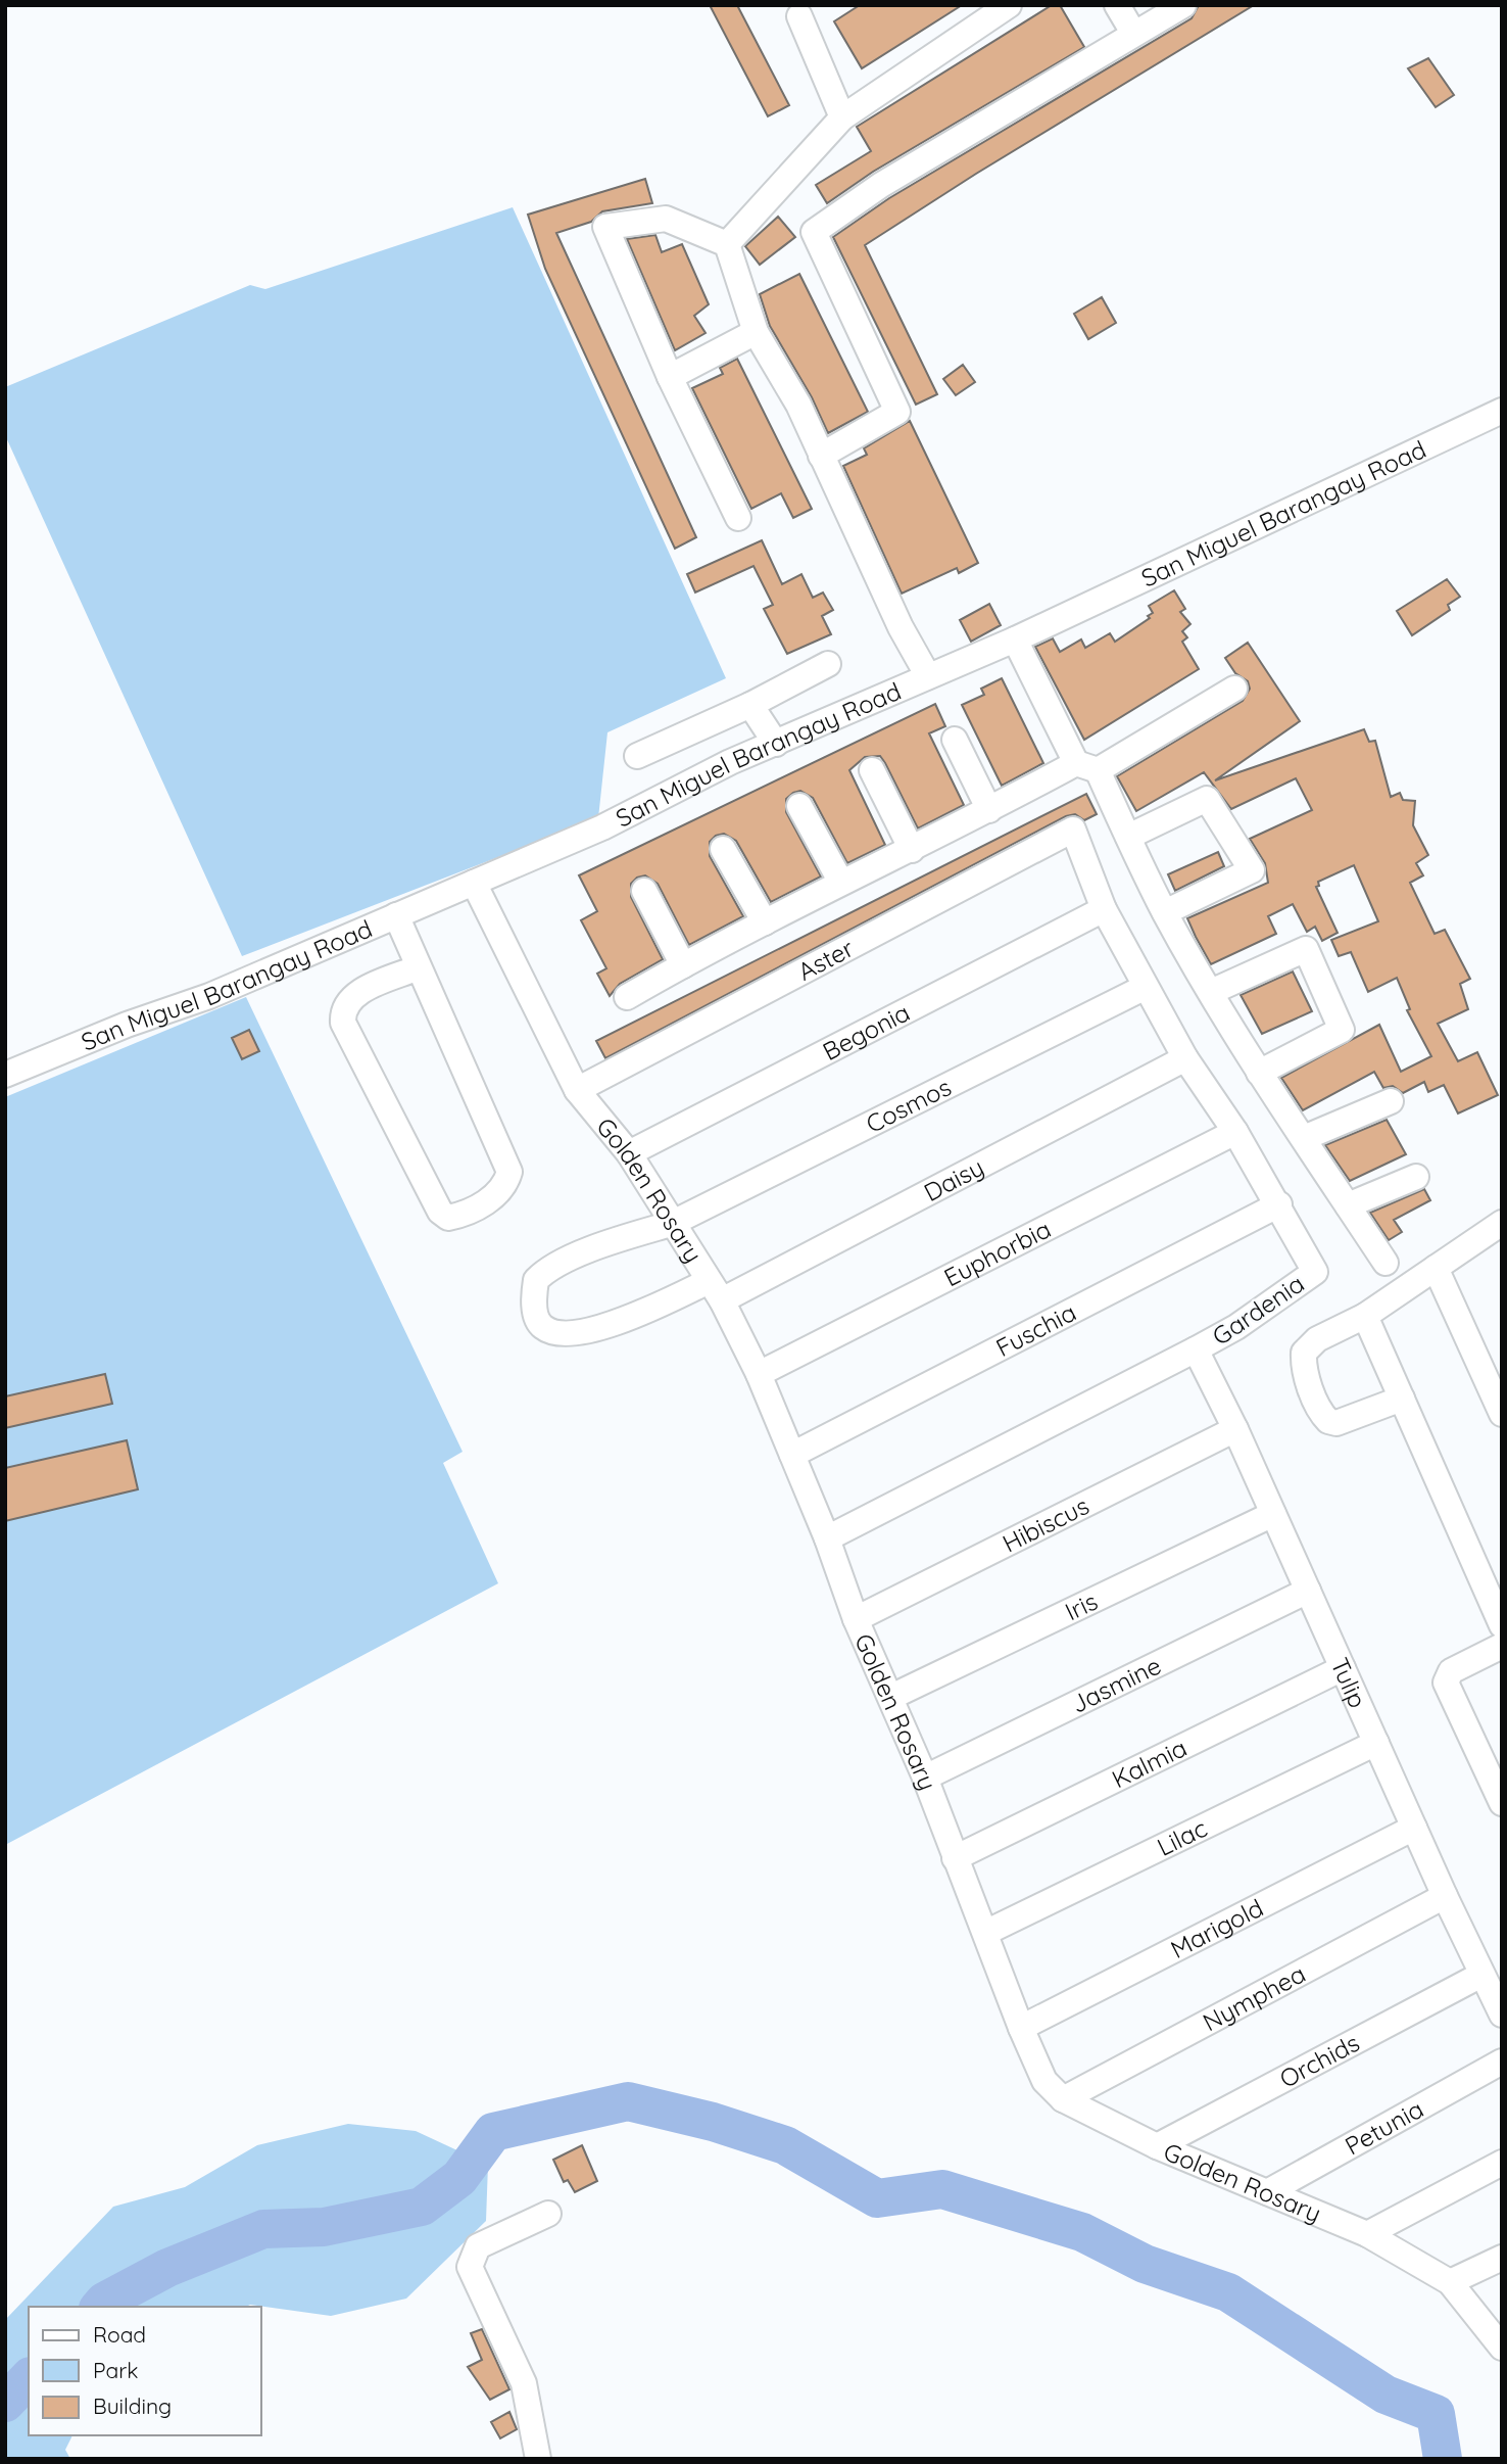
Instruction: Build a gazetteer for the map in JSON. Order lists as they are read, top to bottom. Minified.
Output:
{"streets":{"street":["San Miguel Barangay Road","Aster","Begonia","Cosmos","Daisy","Golden Rosary","Euphorbia","Gardenia","Fuschia","Hibiscus","Iris","Tulip","Jasmine","Kalmia","Lilac","Marigold","Nymphea","Orchids","Petunia"]},"crossings":[["San Miguel Barangay Road","Golden Rosary"],["Aster","Golden Rosary"],["Aster","Gardenia"],["Begonia","Golden Rosary"],["Begonia","Gardenia"],["Cosmos","Daisy"],["Cosmos","Golden Rosary"],["Cosmos","Gardenia"],["Daisy","Golden Rosary"],["Daisy","Gardenia"],["Golden Rosary","Euphorbia"],["Golden Rosary","Gardenia"],["Golden Rosary","Fuschia"],["Golden Rosary","Hibiscus"],["Golden Rosary","Iris"],["Golden Rosary","Jasmine"],["Golden Rosary","Kalmia"],["Golden Rosary","Lilac"],["Golden Rosary","Marigold"],["Golden Rosary","Nymphea"],["Golden Rosary","Orchids"],["Golden Rosary","Petunia"],["Euphorbia","Gardenia"],["Gardenia","Fuschia"],["Gardenia","Tulip"],["Hibiscus","Tulip"],["Iris","Tulip"],["Tulip","Jasmine"],["Tulip","Kalmia"],["Tulip","Lilac"],["Tulip","Marigold"],["Tulip","Nymphea"],["Tulip","Orchids"]],"legend":["Road","Park","Building"]}
